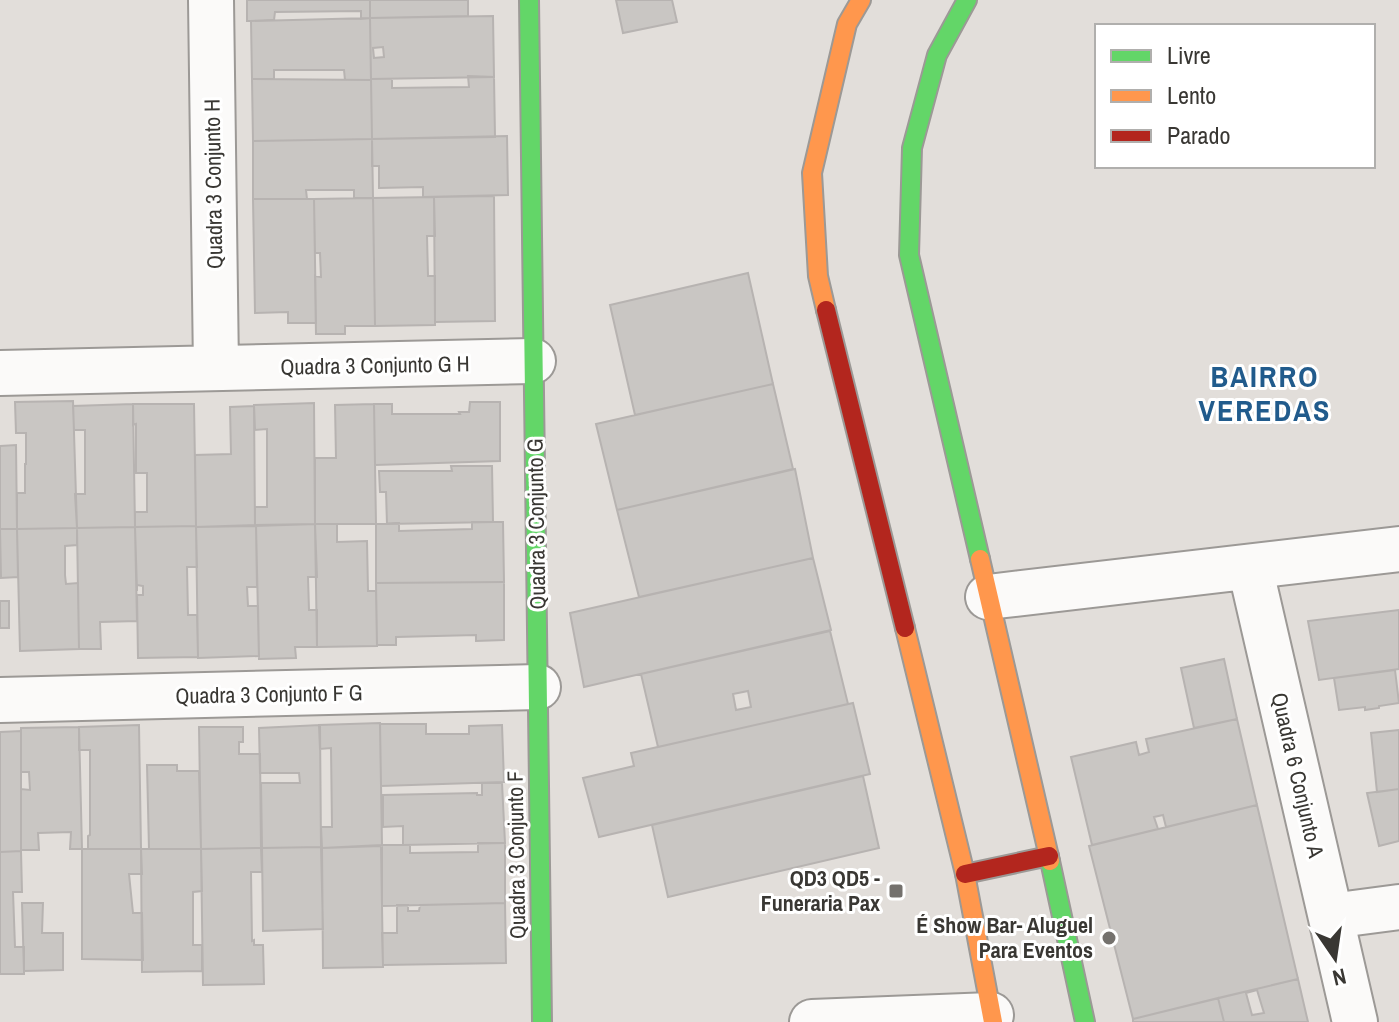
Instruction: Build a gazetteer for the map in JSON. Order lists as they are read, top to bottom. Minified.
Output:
{"streets":{"street":["Quadra 3 Conjunto H","Quadra 3 Conjunto G H","Quadra 3 Conjunto G","Quadra 3 Conjunto F G","Quadra 6 Conjunto A","Quadra 3 Conjunto F"]},"crossings":[["Quadra 3 Conjunto H","Quadra 3 Conjunto G H"],["Quadra 3 Conjunto G H","Quadra 3 Conjunto G"],["Quadra 3 Conjunto G","Quadra 3 Conjunto F G"],["Quadra 3 Conjunto G","Quadra 3 Conjunto F"],["Quadra 3 Conjunto F G","Quadra 3 Conjunto F"]],"districts":["BAIRRO VEREDAS"],"places":{"transit":["QD3 QD5 - Funeraria Pax"],"other":["É Show Bar- Aluguel Para Eventos"]},"legend":["Livre","Lento","Parado"],"north":"bottom"}
